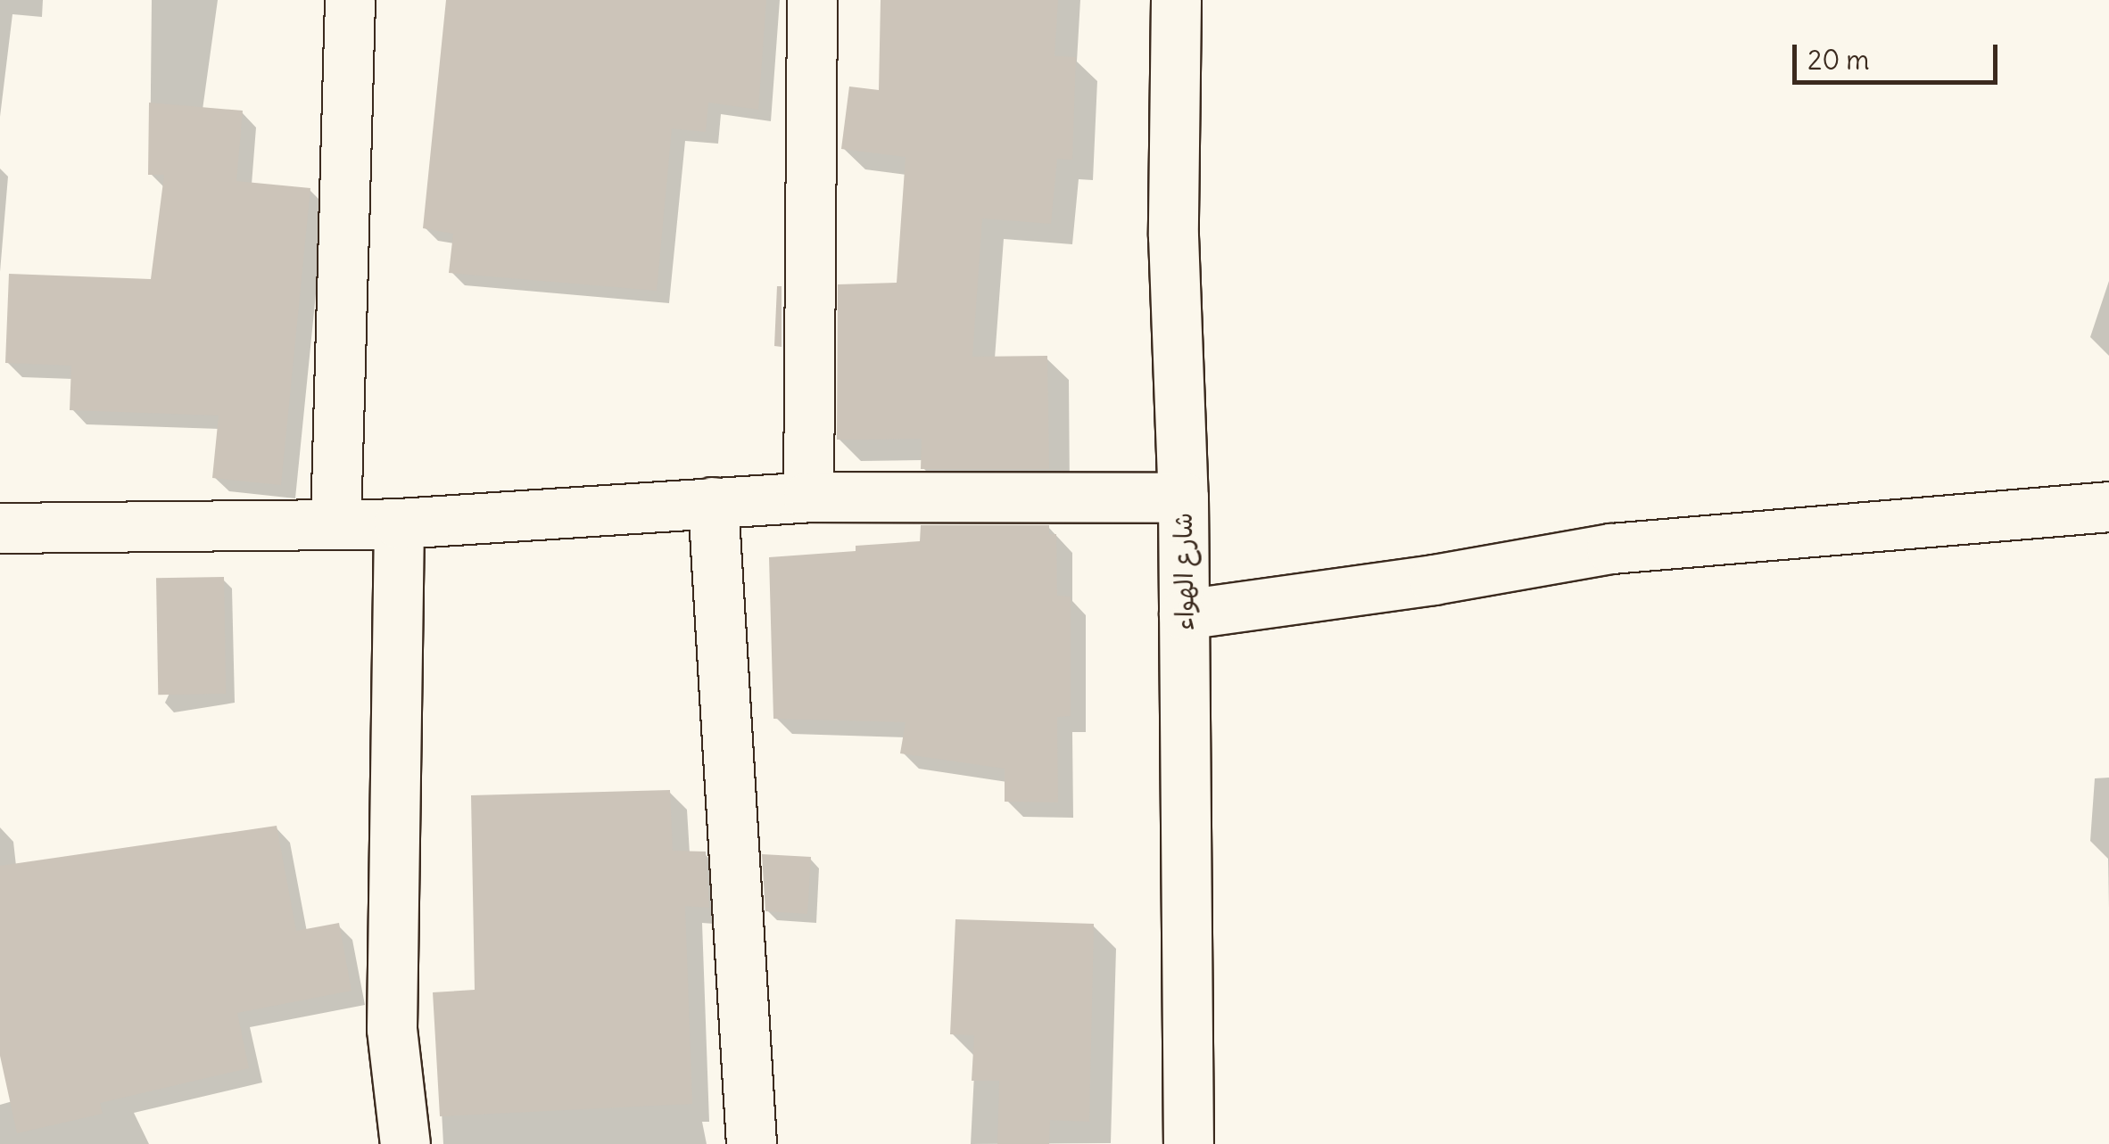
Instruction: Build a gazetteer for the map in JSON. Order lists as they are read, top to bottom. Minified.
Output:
{"streets":{"street":["شارع الهواء"]},"scale_bar":"20 m"}
